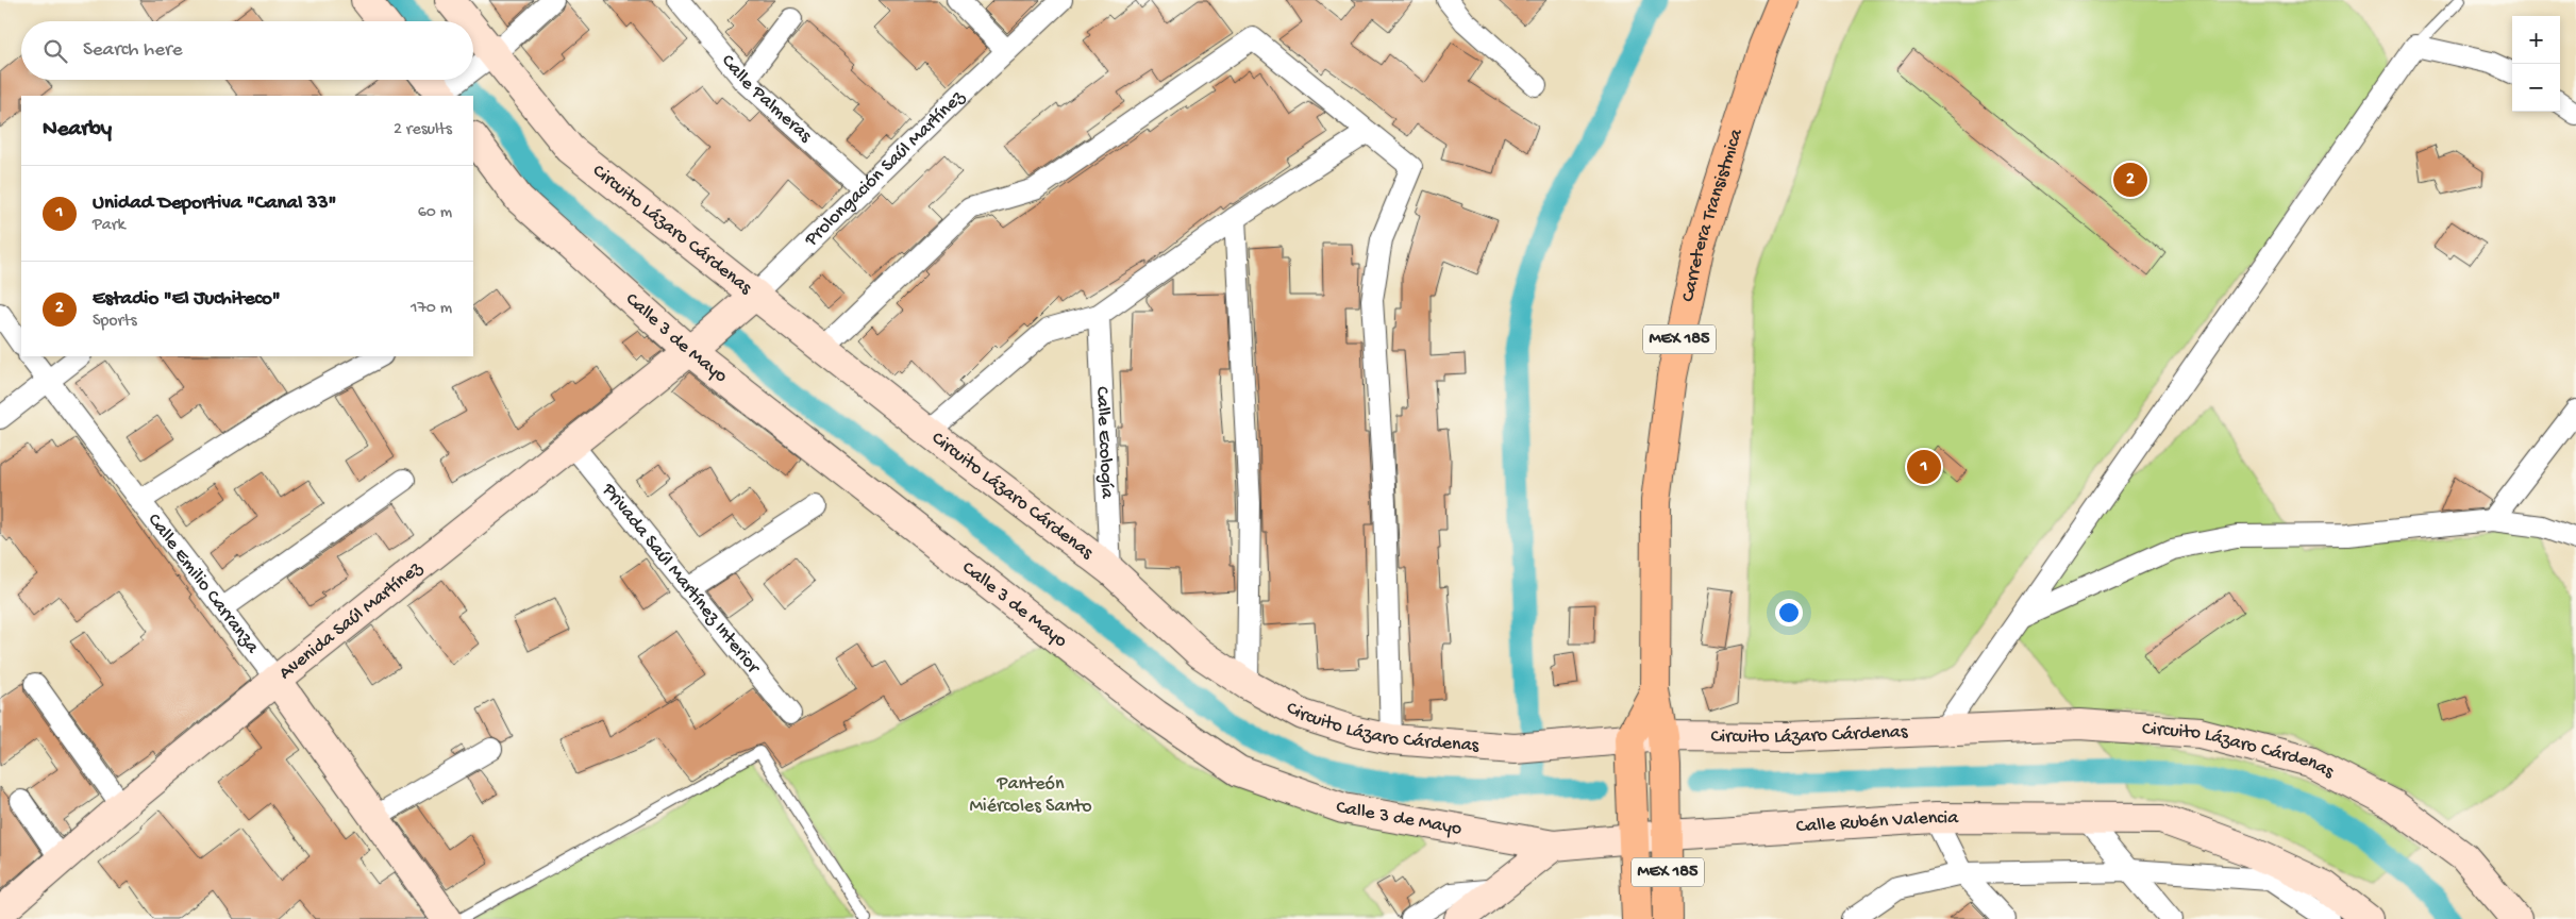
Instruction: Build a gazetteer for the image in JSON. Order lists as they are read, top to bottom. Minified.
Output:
{"streets":{"main road":["Carretera Transistmica","MEX 185"],"street":["Calle Palmeras","Prolongación Saúl Martínez","Circuito Lázaro Cárdenas","Calle 3 de Mayo","Calle Ecología","Privada Saúl Martínez Interior","Calle Emilio Carranza","Avenida Saúl Martínez","Calle Rubén Valencia"]},"crossings":[["Calle Palmeras","Prolongación Saúl Martínez"],["Prolongación Saúl Martínez","Circuito Lázaro Cárdenas"],["Prolongación Saúl Martínez","Calle 3 de Mayo"],["Prolongación Saúl Martínez","Avenida Saúl Martínez"],["Carretera Transistmica","MEX 185"],["Circuito Lázaro Cárdenas","MEX 185"],["Circuito Lázaro Cárdenas","Calle Ecología"],["Calle 3 de Mayo","MEX 185"],["Calle 3 de Mayo","Avenida Saúl Martínez"],["Calle 3 de Mayo","Calle Rubén Valencia"],["MEX 185","Calle Rubén Valencia"],["Privada Saúl Martínez Interior","Avenida Saúl Martínez"],["Calle Emilio Carranza","Avenida Saúl Martínez"]],"parks":["Panteón Miércoles Santo"],"page":{"map_buttons":["+","−"],"search":"Search here","heading":["Nearby","2 results"],"pins":["2","1"],"list":[{"mark":"1","name":"Unidad Deportiva \"Canal 33\"","note":"Park","value":"60 m"},{"mark":"2","name":"Estadio \"El Juchiteco\"","note":"Sports","value":"170 m"}]}}
